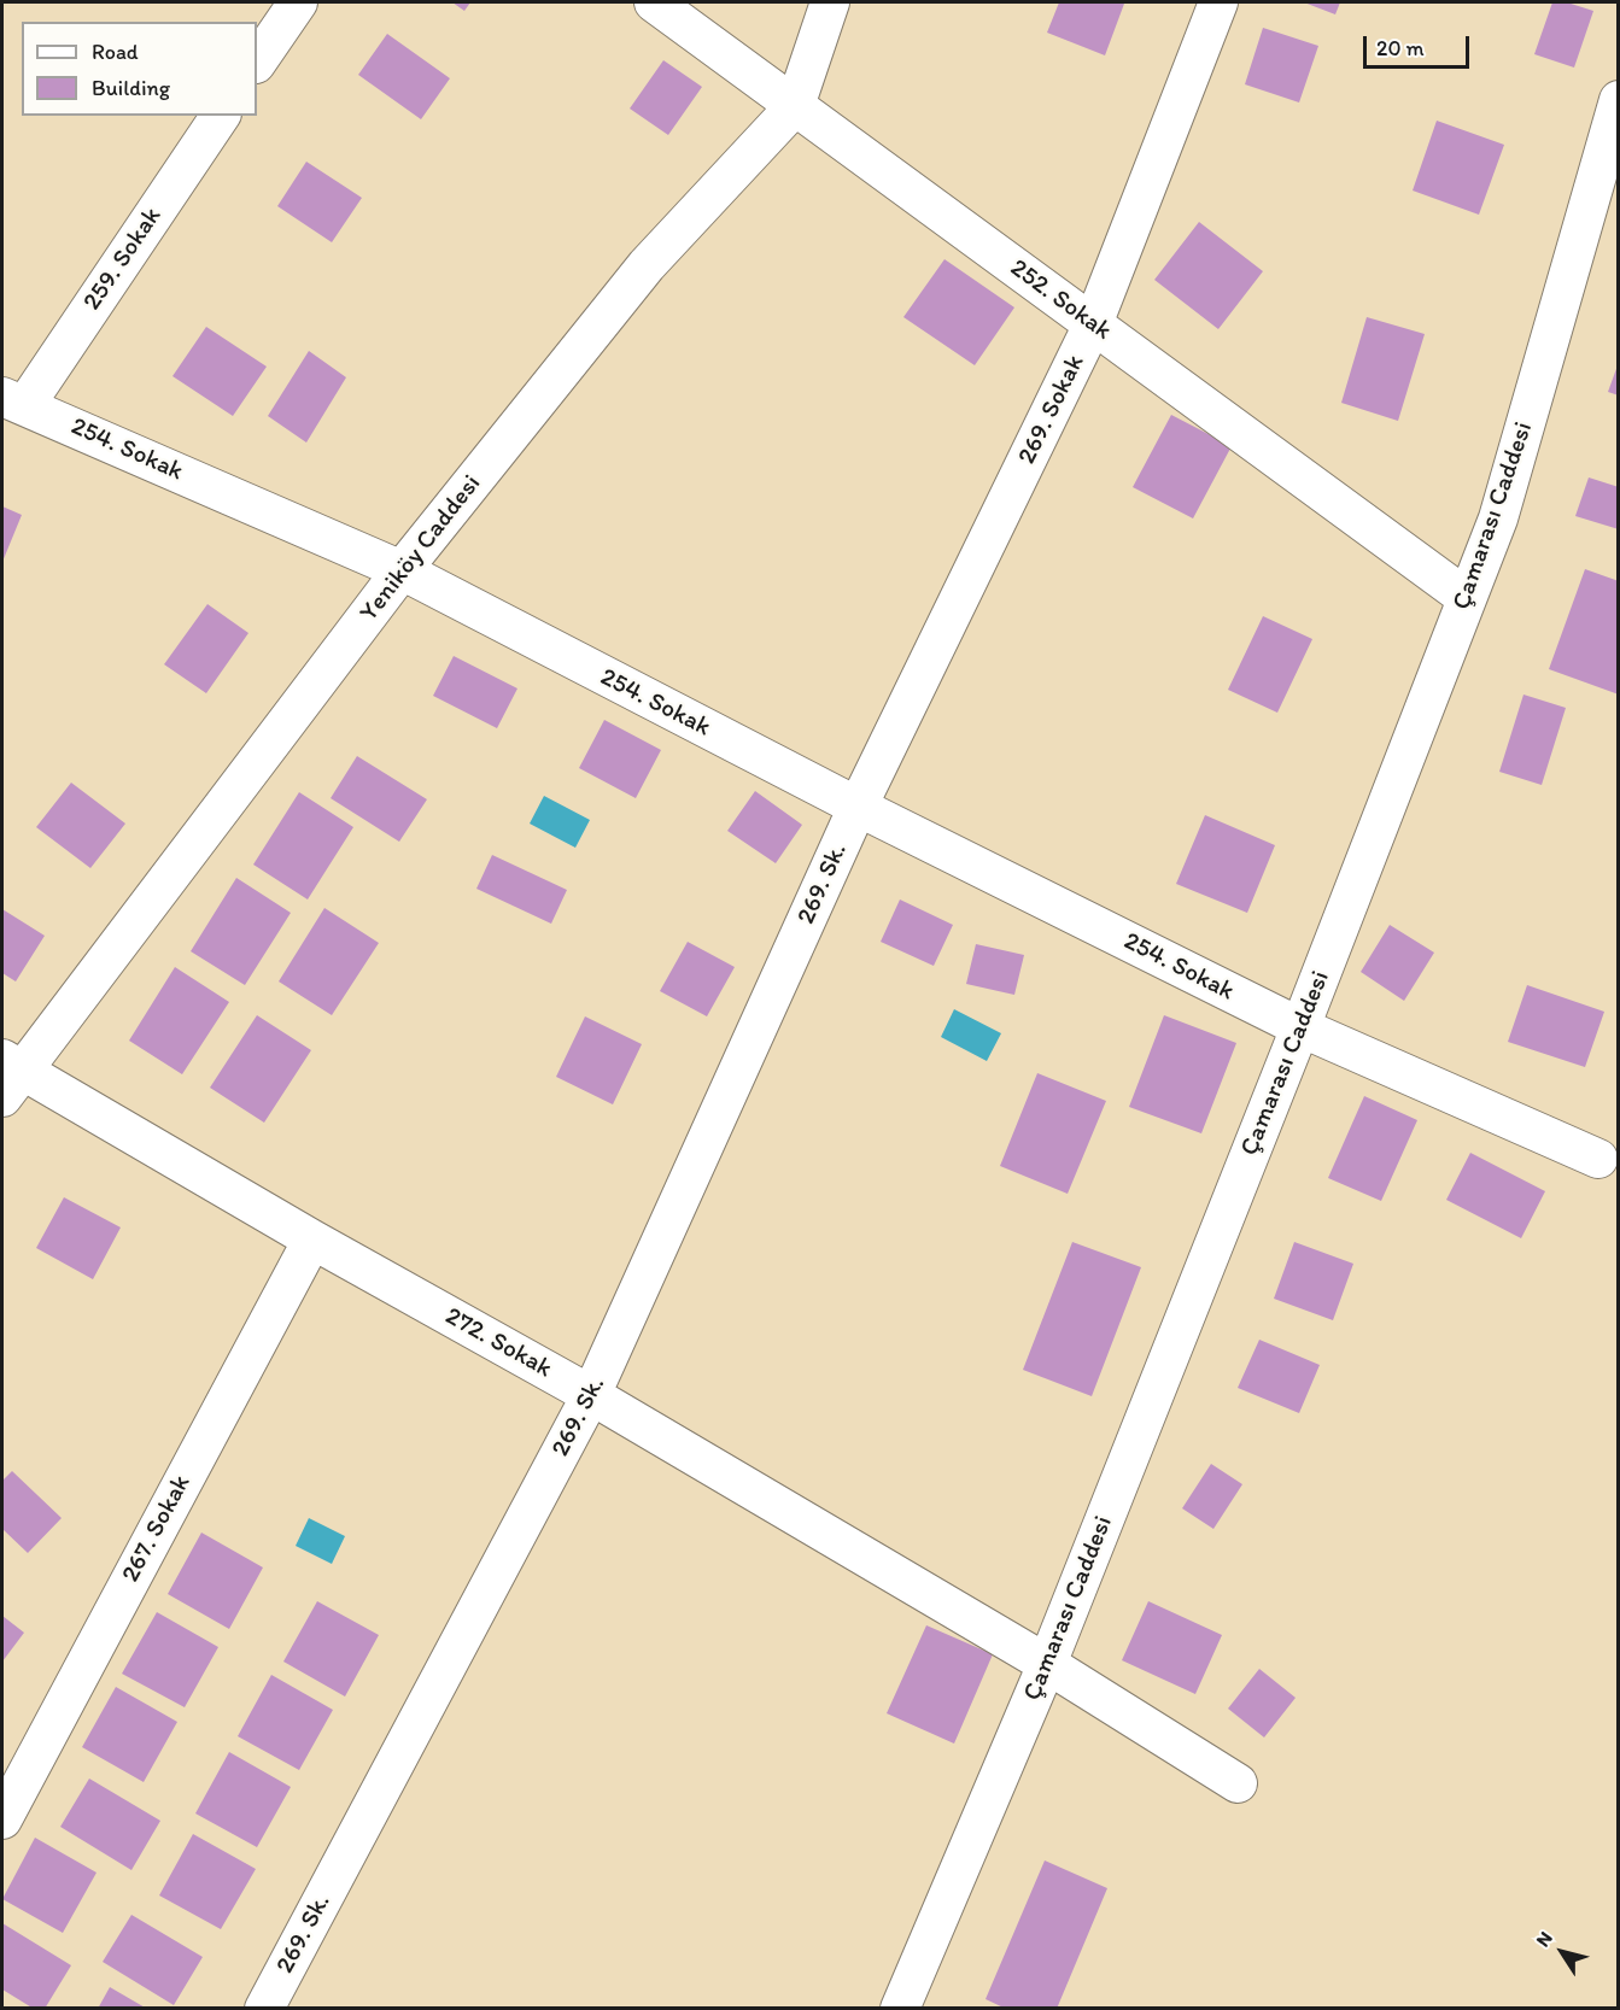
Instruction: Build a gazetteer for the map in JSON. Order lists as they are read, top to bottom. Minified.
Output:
{"streets":{"street":["259. Sokak","252. Sokak","269. Sokak","254. Sokak","Çamarası Caddesi","Yeniköy Caddesi","269. Sk.","272. Sokak","267. Sokak"]},"crossings":[["259. Sokak","254. Sokak"],["252. Sokak","269. Sokak"],["252. Sokak","Çamarası Caddesi"],["252. Sokak","Yeniköy Caddesi"],["269. Sokak","254. Sokak"],["269. Sokak","269. Sk."],["254. Sokak","Çamarası Caddesi"],["254. Sokak","Yeniköy Caddesi"],["254. Sokak","269. Sk."],["Çamarası Caddesi","272. Sokak"],["Yeniköy Caddesi","272. Sokak"],["269. Sk.","272. Sokak"],["272. Sokak","267. Sokak"]],"legend":["Road","Building"],"scale_bar":"20 m","north":"top left"}
